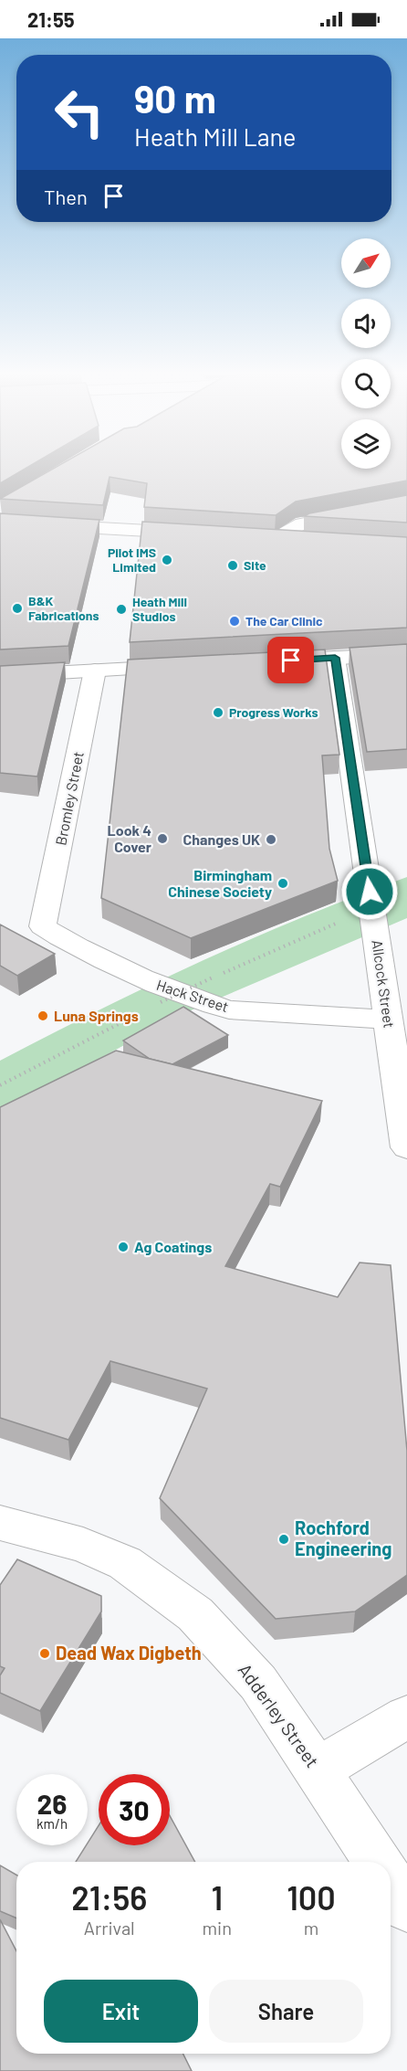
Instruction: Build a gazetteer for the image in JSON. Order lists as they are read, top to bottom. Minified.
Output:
{"streets":{"street":["Bromley Street","Allcock Street","Hack Street","Adderley Street"]},"crossings":[["Bromley Street","Hack Street"],["Allcock Street","Hack Street"]],"places":["Pilot IMS Limited","Site","B&K Fabrications","Heath Mill Studios","The Car Clinic","Progress Works","Look 4 Cover","Changes UK","Birmingham Chinese Society","Luna Springs","Ag Coatings","Rochford Engineering","Dead Wax Digbeth"],"north":"top right","page":{"status":"21:55","turn":["90 m","Heath Mill Lane"],"then":"Then","speed":"26 km/h","limit":"30","eta":["21:56","Arrival","1","min","100","m"],"buttons":["Exit","Share"]}}
